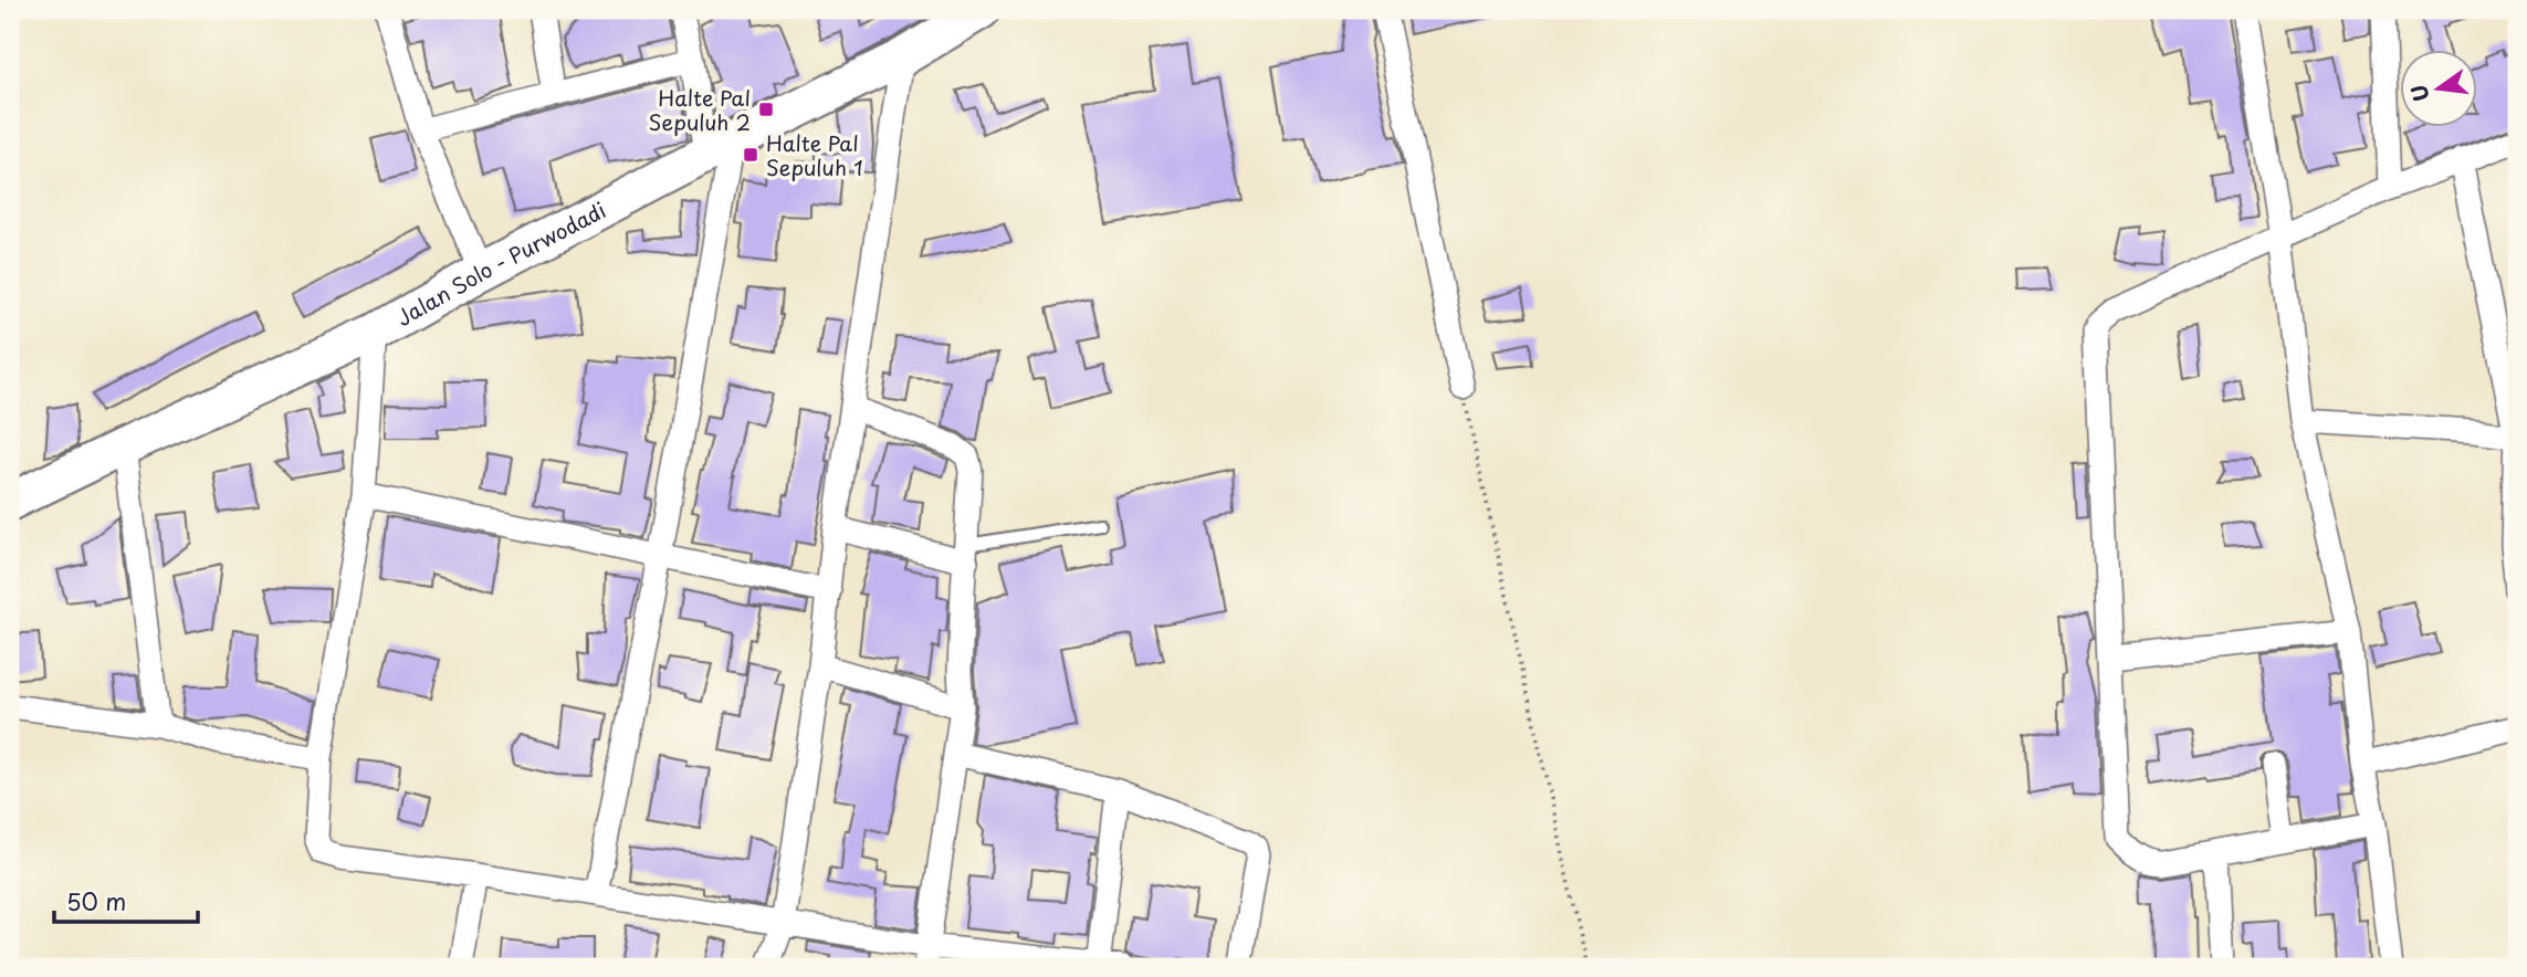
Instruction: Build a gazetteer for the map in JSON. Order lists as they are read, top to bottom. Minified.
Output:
{"streets":{"main road":["Jalan Solo - Purwodadi"]},"places":{"transit":["Halte Pal Sepuluh 2","Halte Pal Sepuluh 1"]},"scale_bar":"50 m","north":"left"}
